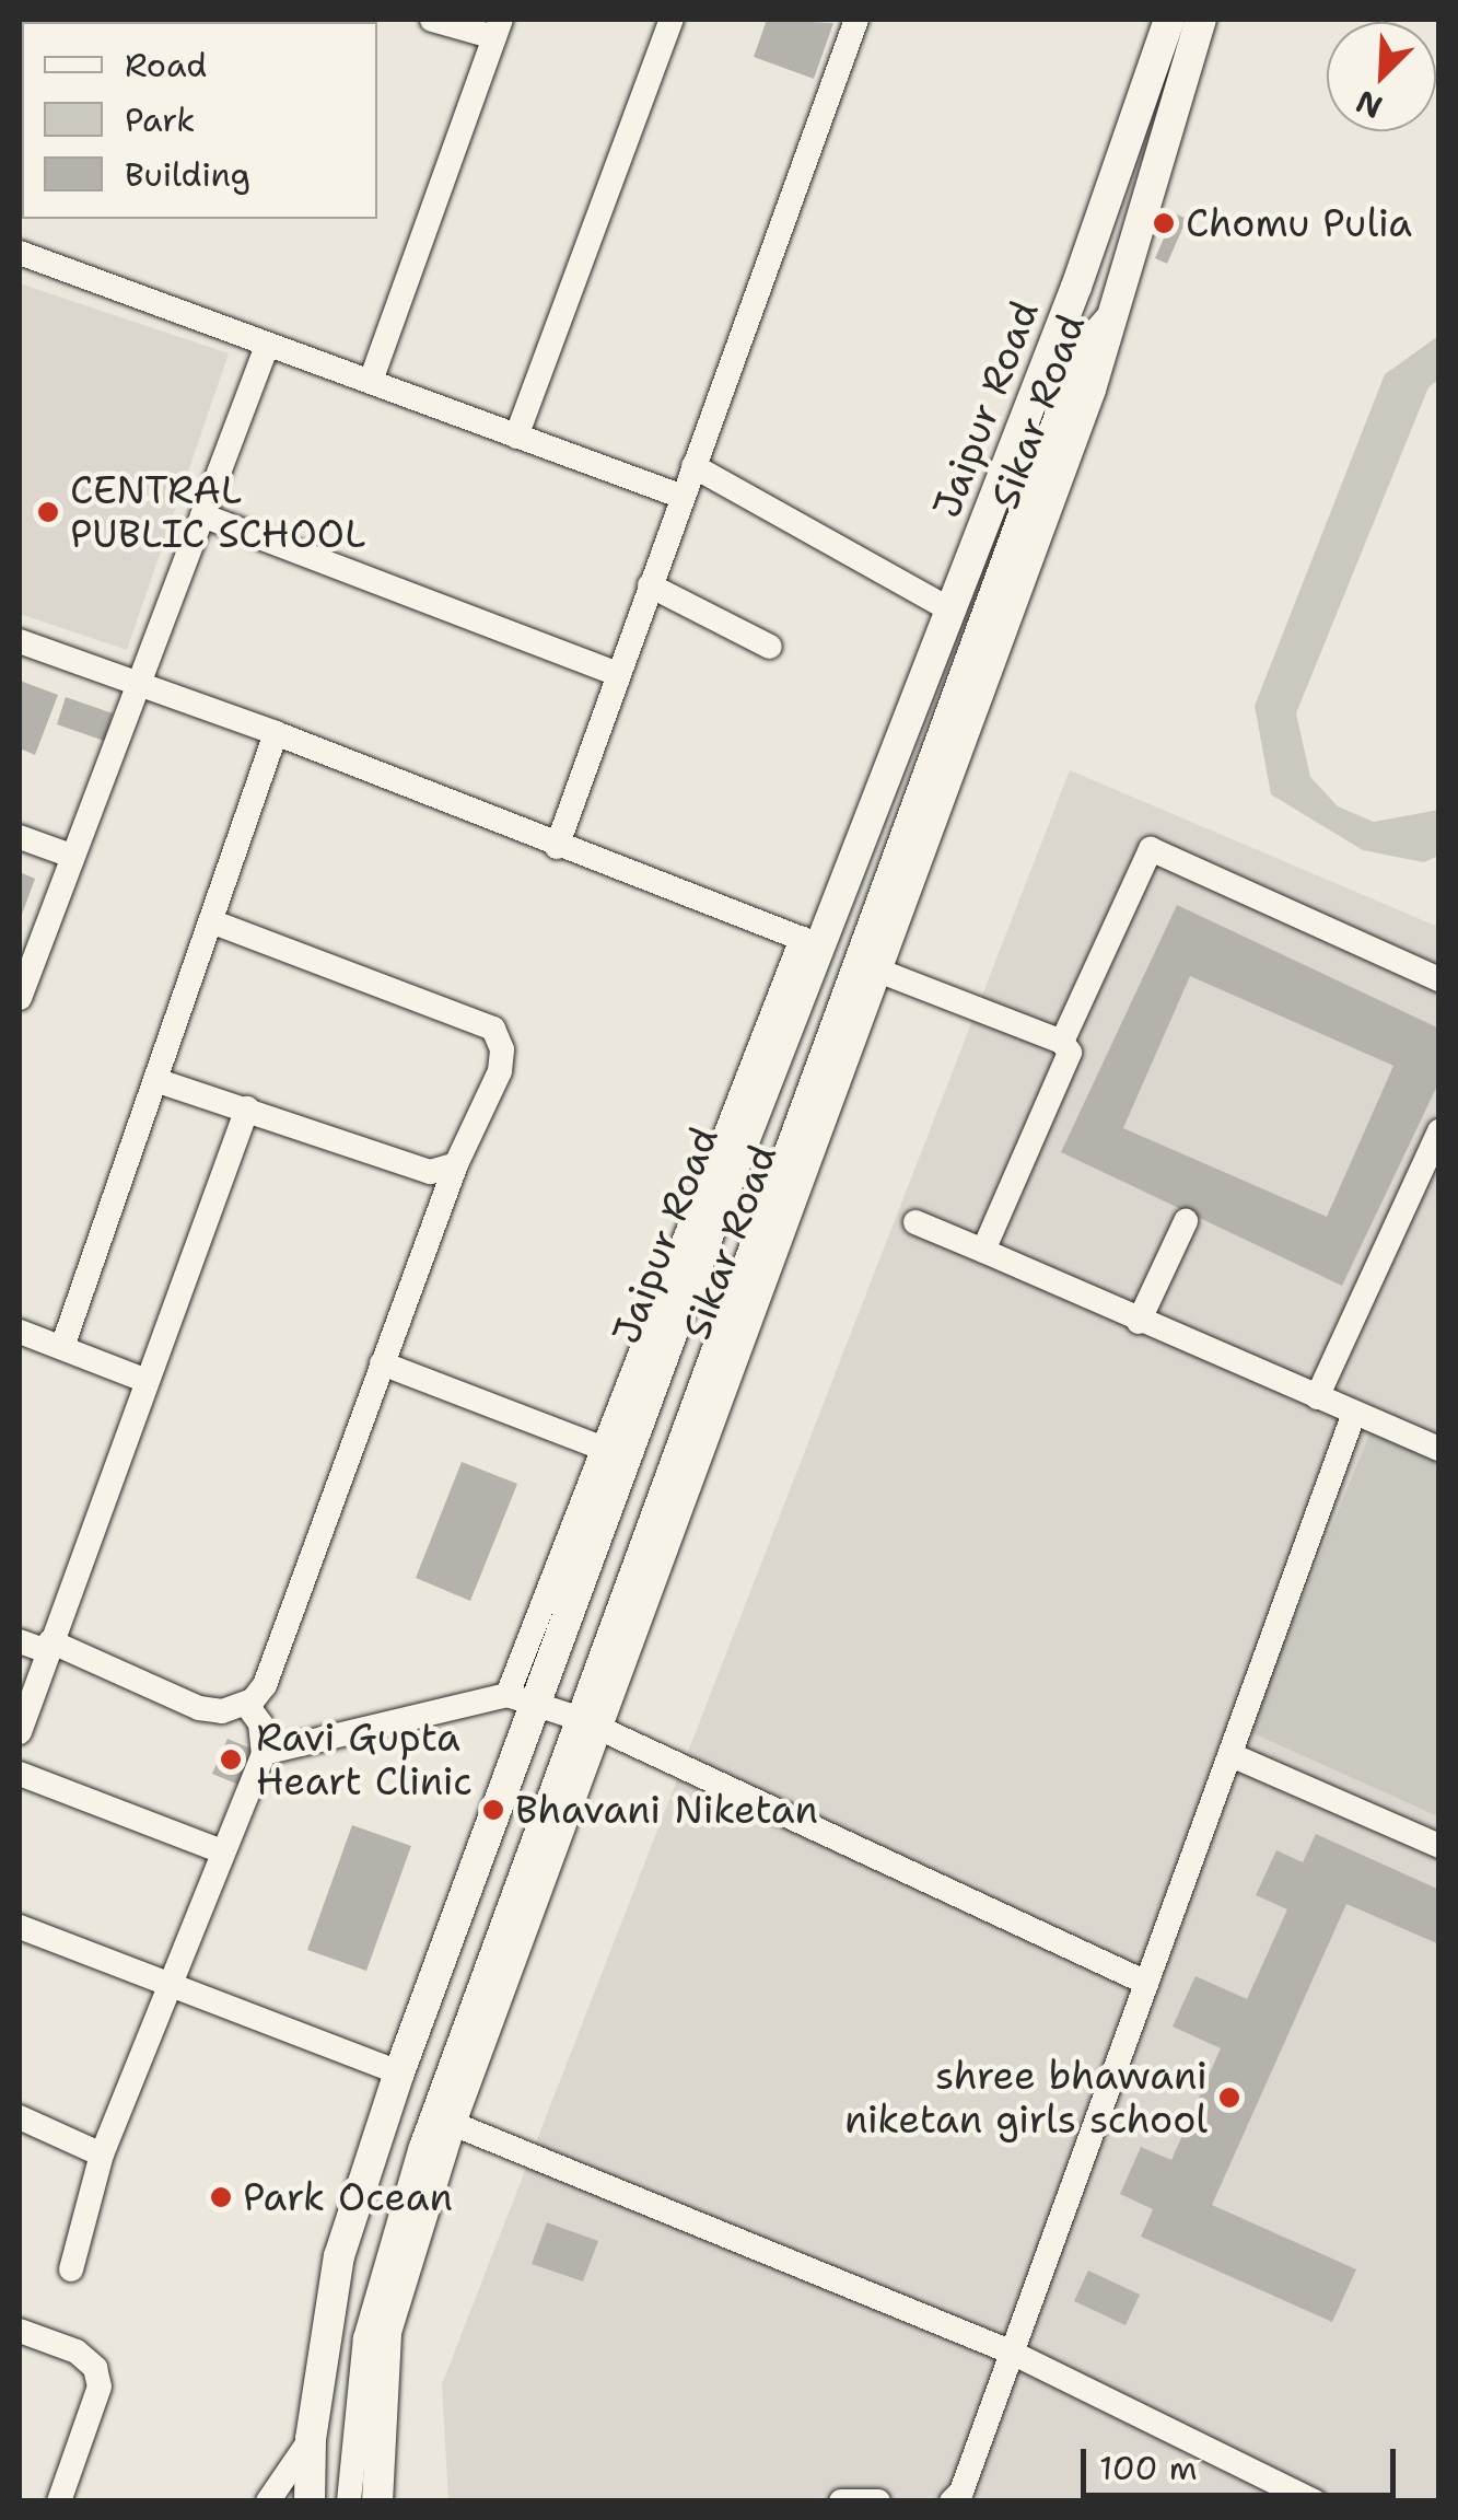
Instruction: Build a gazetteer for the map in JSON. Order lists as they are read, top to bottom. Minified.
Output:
{"streets":{"main road":["Jaipur Road","Sikar Road"]},"places":["Chomu Pulia","CENTRAL PUBLIC SCHOOL","Ravi Gupta Heart Clinic","Bhavani Niketan","shree bhawani niketan girls school","Park Ocean"],"legend":["Road","Park","Building"],"scale_bar":"100 m","north":"bottom left"}
